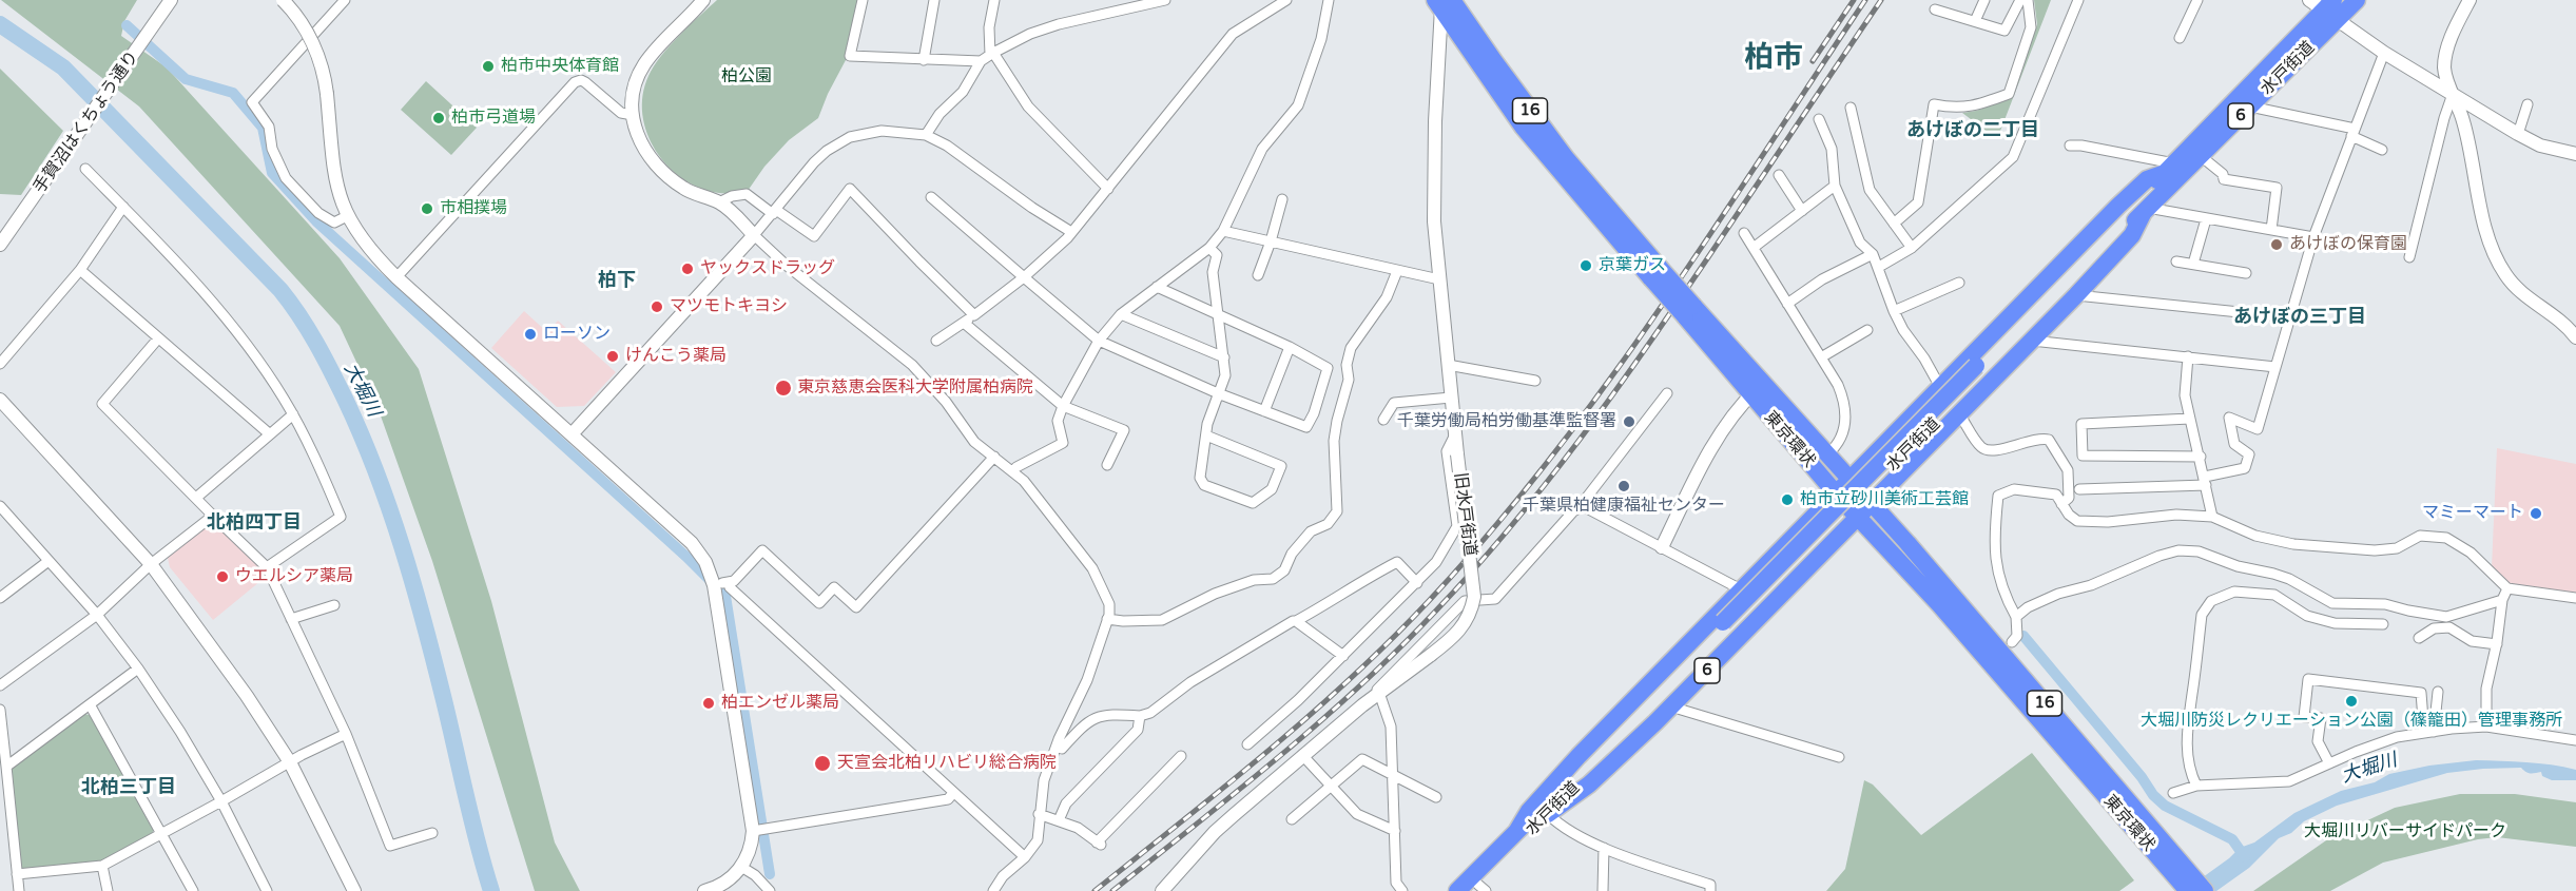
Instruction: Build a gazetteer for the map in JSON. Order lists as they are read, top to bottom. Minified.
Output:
{"streets":{"highway":["水戸街道","16","6","東京環状"],"street":["手賀沼はくちょう通り","旧水戸街道"]},"crossings":[["水戸街道","6"],["6","東京環状"],["東京環状","旧水戸街道"]],"districts":["柏市","あけぼの二丁目","柏下","あけぼの三丁目","北柏四丁目","北柏三丁目"],"water":["大堀川"],"parks":["柏公園","大堀川リバーサイドパーク"],"places":["柏市中央体育館","柏市弓道場","市相撲場","あけぼの保育園","京葉ガス","ヤックスドラッグ","マツモトキヨシ","ローソン","けんこう薬局","東京慈恵会医科大学附属柏病院","千葉労働局柏労働基準監督署","千葉県柏健康福祉センター","柏市立砂川美術工芸館","マミーマート","ウエルシア薬局","大堀川防災レクリエーション公園（篠籠田）管理事務所","柏エンゼル薬局","天宣会北柏リハビリ総合病院"]}
